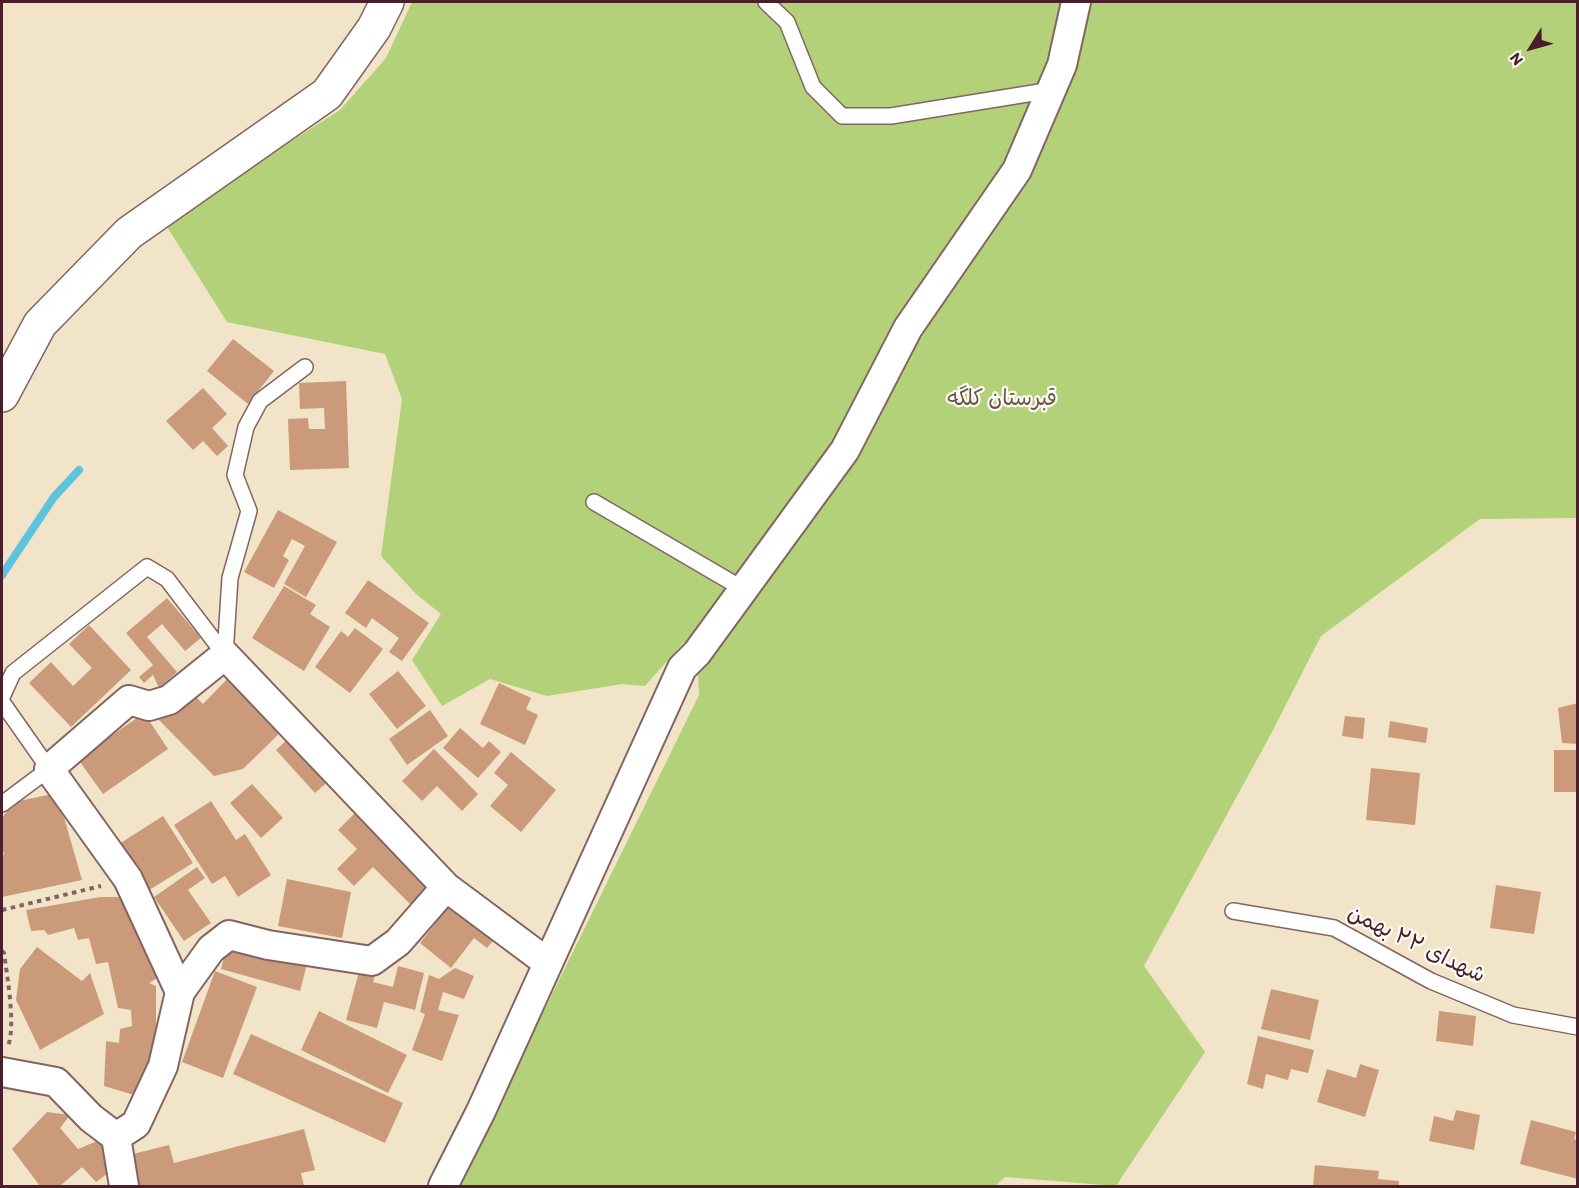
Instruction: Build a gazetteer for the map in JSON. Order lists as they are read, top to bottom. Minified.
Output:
{"streets":{"lane":["شهدای ۲۲ بهمن"]},"parks":["قبرستان کلگه"],"north":"bottom left"}
